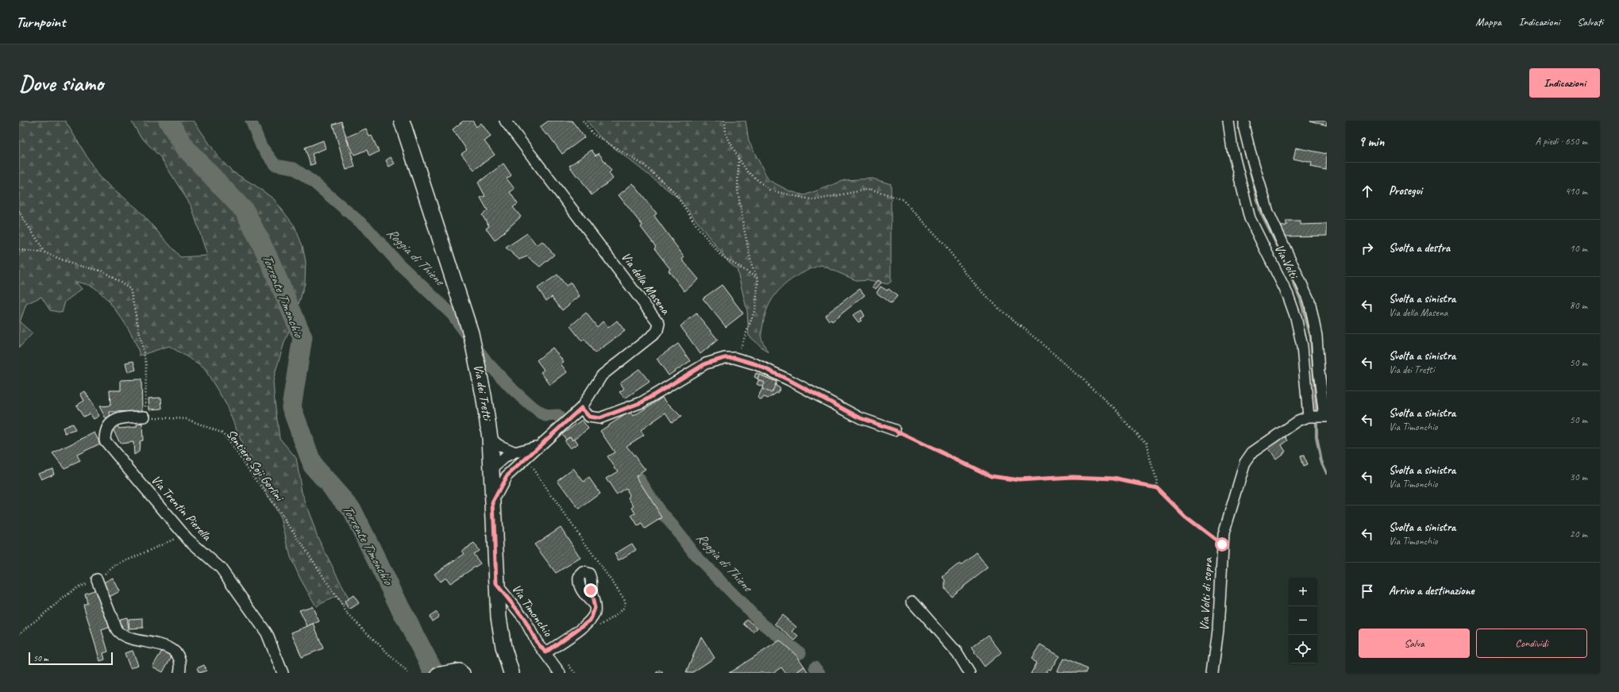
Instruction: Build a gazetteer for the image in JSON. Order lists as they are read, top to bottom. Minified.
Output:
{"streets":{"street":["Via Volti","Via della Masena","Via dei Tretti","Via Trentin Pierella","Via Volti di sopra","Via Timonchio"],"path":["Sentiero Soji Gorlini"]},"crossings":[["Via Volti","Via Volti di sopra"],["Via della Masena","Via dei Tretti"],["Via dei Tretti","Via Timonchio"],["Sentiero Soji Gorlini","Via Trentin Pierella"]],"water":["Roggia di Thiene","Torrente Timonchio"],"scale_bar":"50 m","page":{"header":"Turnpoint","nav":["Mappa","Indicazioni","Salvati"],"buttons":["Indicazioni",["Salva","Condividi"]],"title":"Dove siamo","heading":["9 min","A piedi · 650 m"],"list":[["Prosegui","410 m"],["Svolta a destra","10 m"],["Svolta a sinistra","Via della Masena","80 m"],["Svolta a sinistra","Via dei Tretti","50 m"],["Svolta a sinistra","Via Timonchio","50 m"],["Svolta a sinistra","Via Timonchio","30 m"],["Svolta a sinistra","Via Timonchio","20 m"],"Arrivo a destinazione"],"map_buttons":["+","−"],"scale":"50 m"}}
